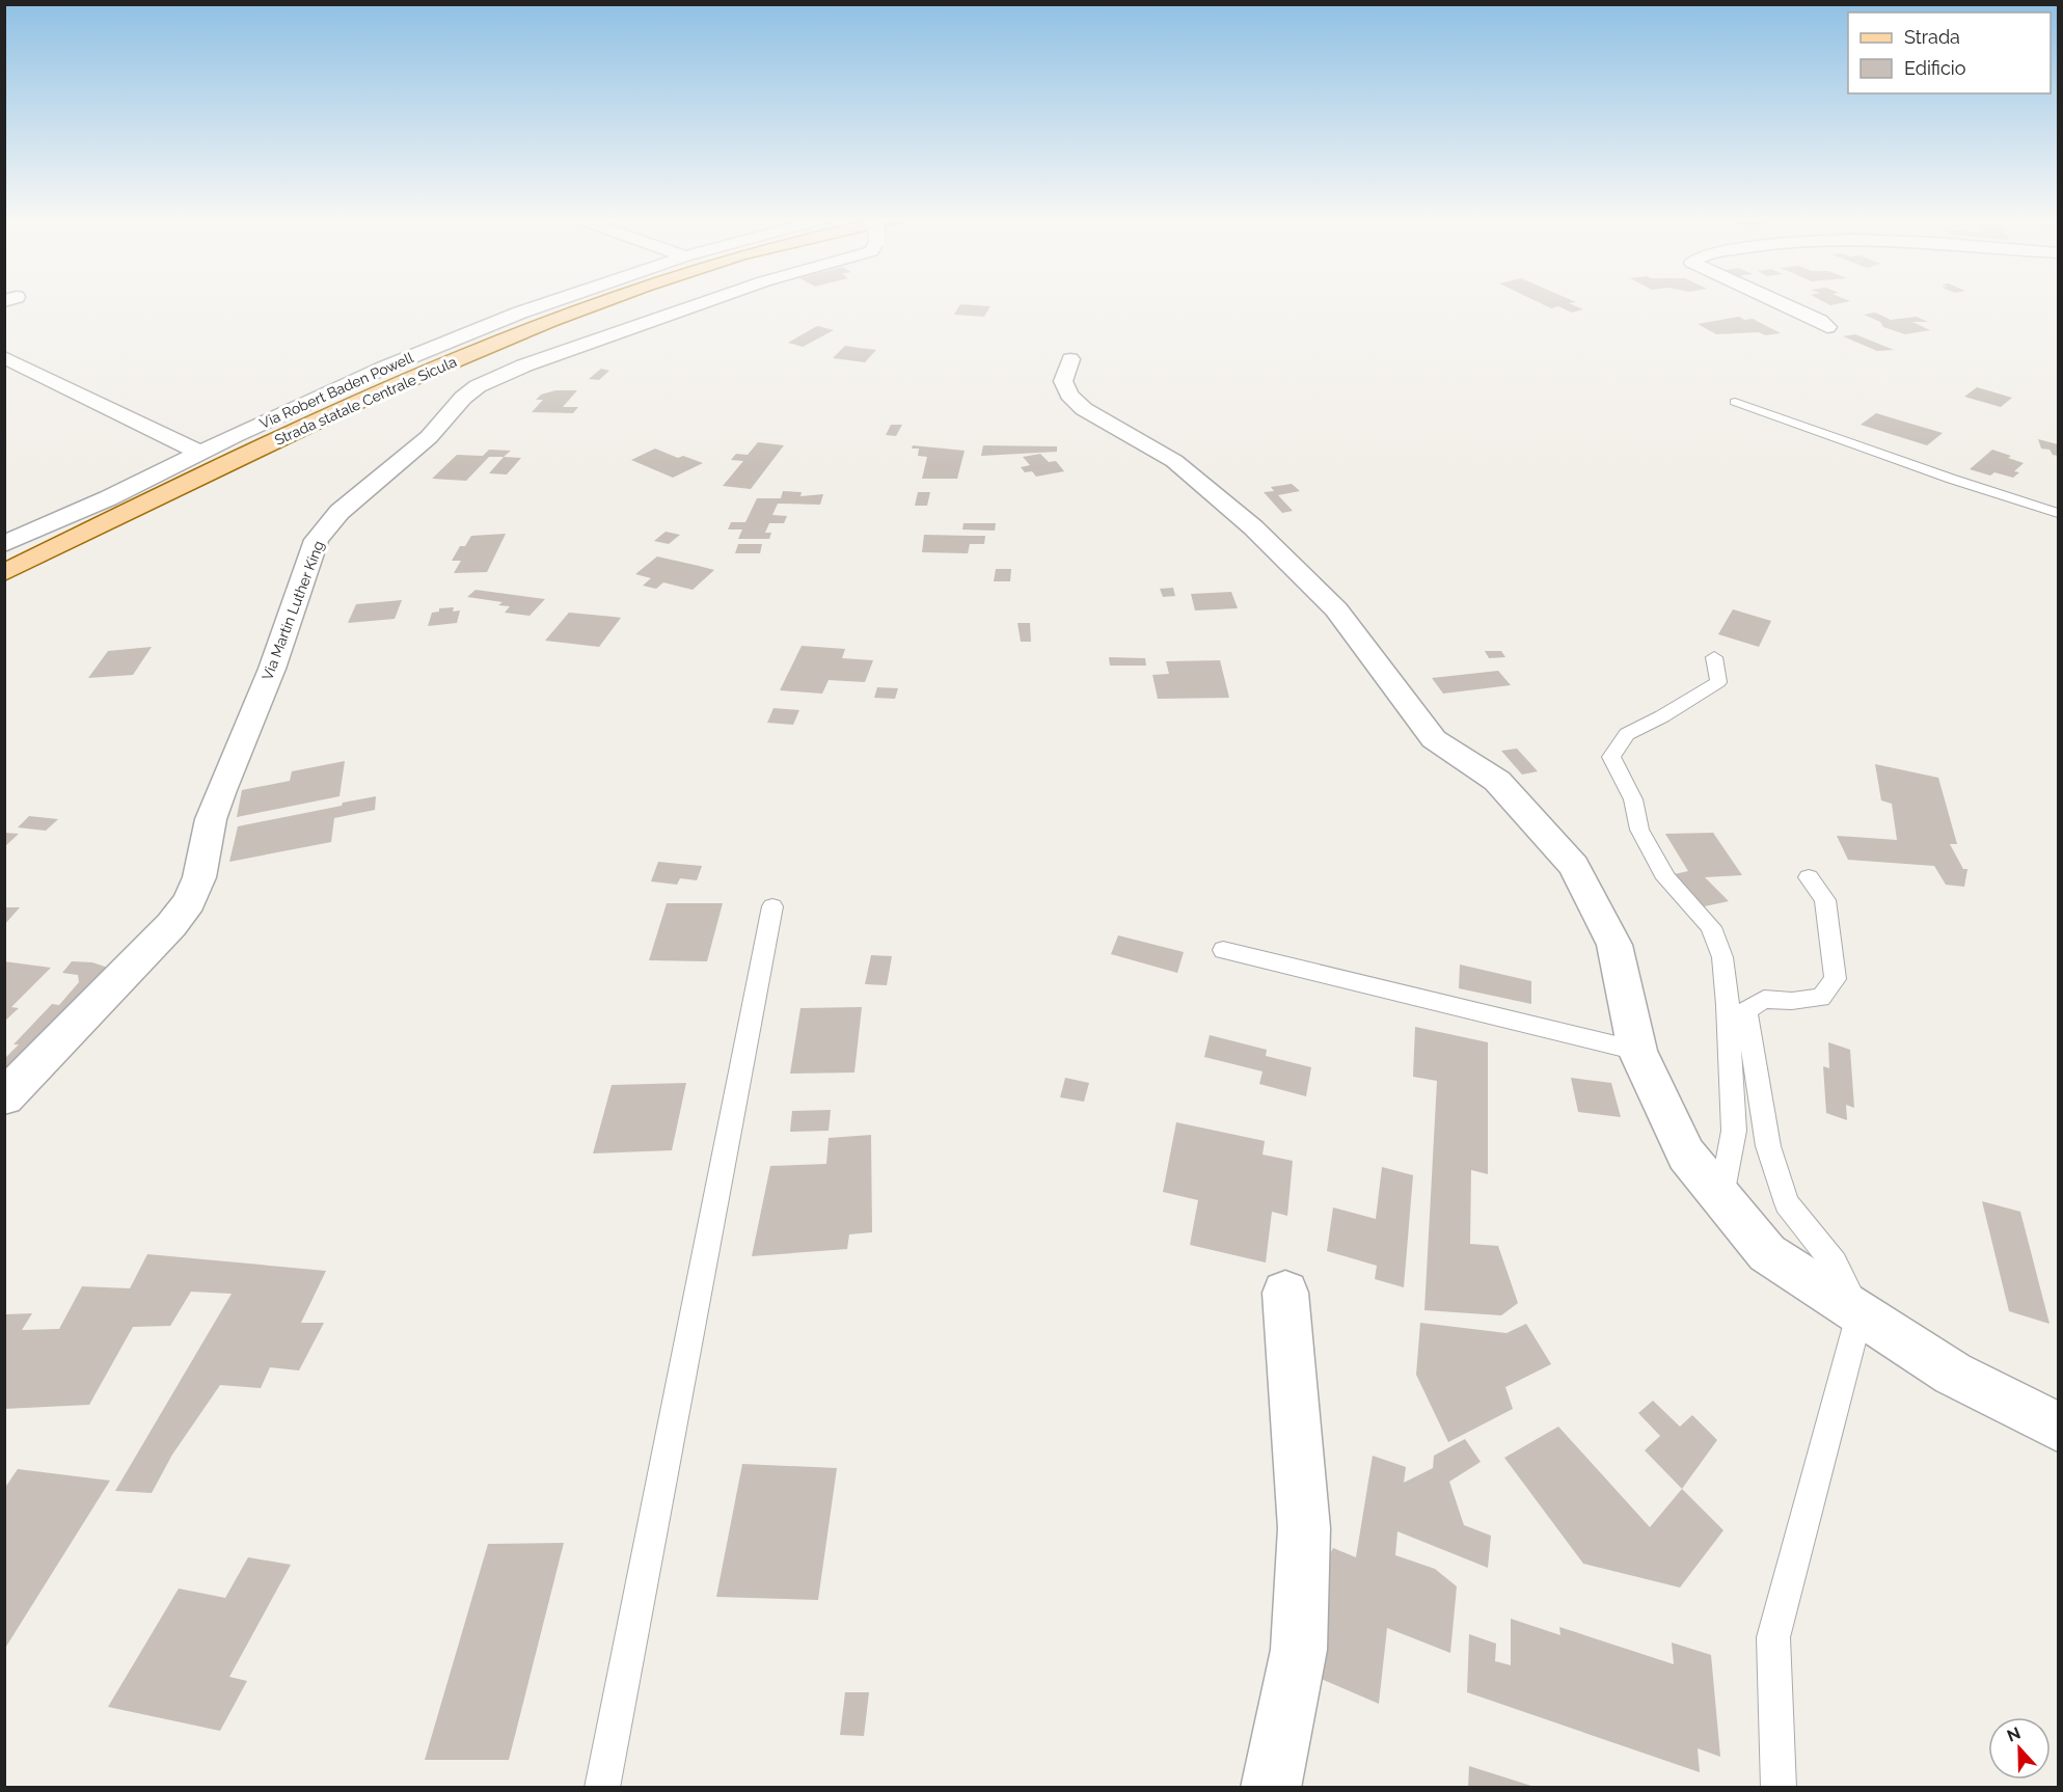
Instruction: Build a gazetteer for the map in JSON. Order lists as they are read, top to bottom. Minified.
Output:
{"streets":{"main road":["Strada statale Centrale Sicula"],"street":["Via Robert Baden Powell","Via Martin Luther King"]},"legend":["Strada","Edificio"],"north":"top"}
